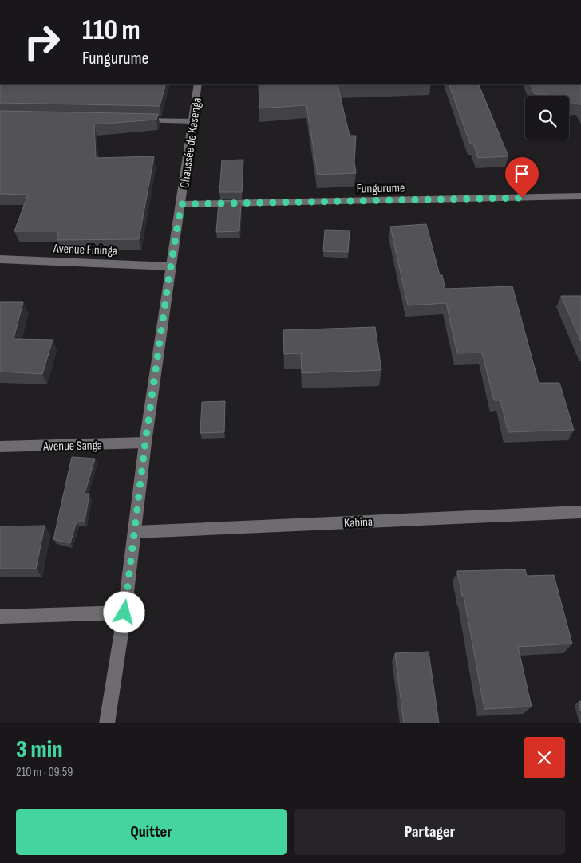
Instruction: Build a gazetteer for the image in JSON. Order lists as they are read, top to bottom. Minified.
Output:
{"streets":{"street":["Chaussée de Kasenga","Fungurume","Avenue Fininga","Avenue Sanga","Kabina"]},"crossings":[["Chaussée de Kasenga","Fungurume"],["Chaussée de Kasenga","Avenue Fininga"],["Chaussée de Kasenga","Avenue Sanga"],["Chaussée de Kasenga","Kabina"]],"page":{"turn":["110 m","Fungurume"],"heading":["3 min","210 m · 09:59"],"buttons":["Quitter","Partager"]}}
